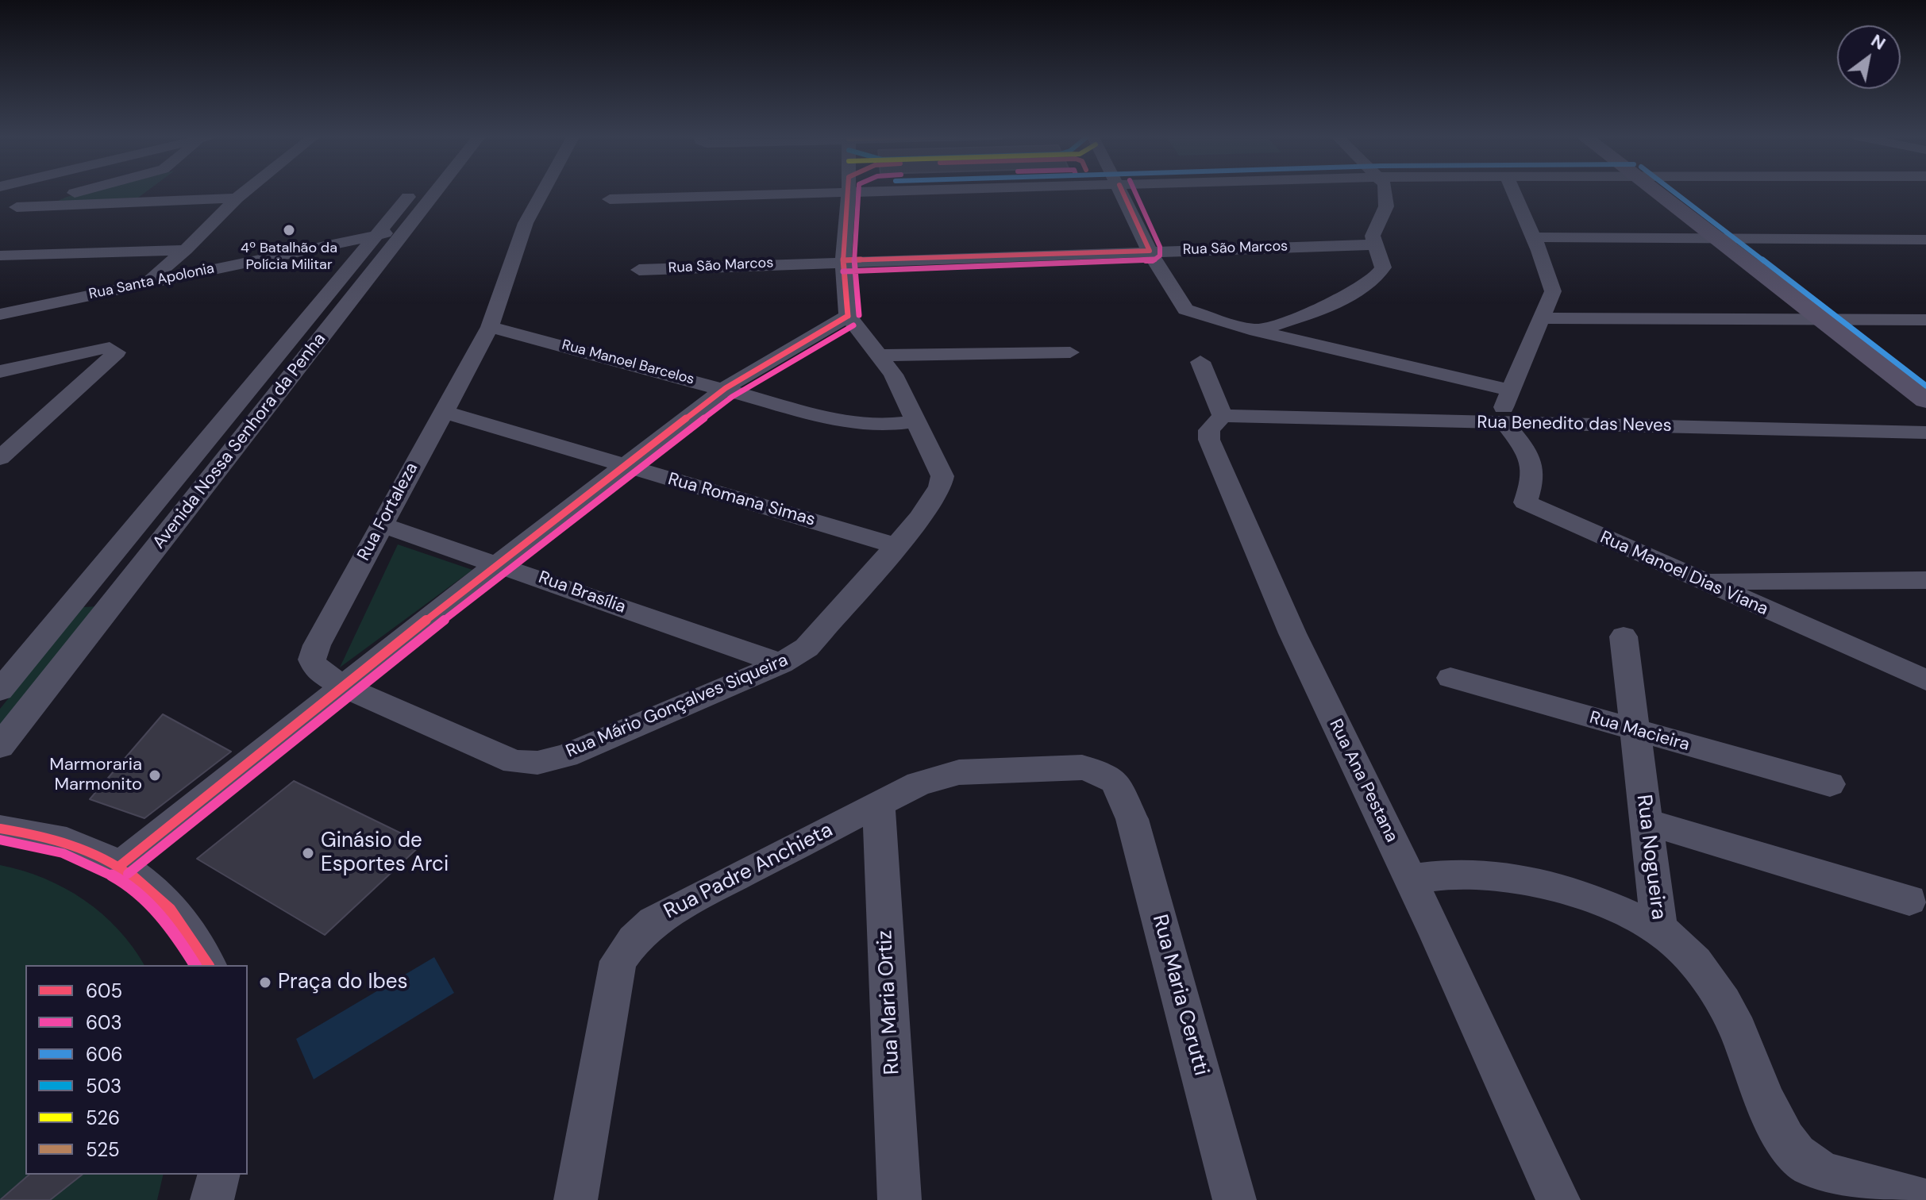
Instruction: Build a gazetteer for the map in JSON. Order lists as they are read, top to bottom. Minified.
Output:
{"streets":{"street":["Rua São Marcos","Rua Santa Apolonia","Rua Manoel Barcelos","Rua Benedito das Neves","Avenida Nossa Senhora da Penha","Rua Romana Simas","Rua Fortaleza","Rua Manoel Dias Viana","Rua Brasília","Rua Mário Gonçalves Siqueira","Rua Macieira","Rua Ana Pestana","Rua Nogueira","Rua Padre Anchieta","Rua Maria Cerutti","Rua Maria Ortiz"]},"crossings":[["Rua Santa Apolonia","Avenida Nossa Senhora da Penha"],["Rua Manoel Barcelos","Rua Fortaleza"],["Rua Manoel Barcelos","Rua Mário Gonçalves Siqueira"],["Rua Benedito das Neves","Rua Manoel Dias Viana"],["Rua Benedito das Neves","Rua Ana Pestana"],["Rua Romana Simas","Rua Fortaleza"],["Rua Romana Simas","Rua Mário Gonçalves Siqueira"],["Rua Fortaleza","Rua Brasília"],["Rua Fortaleza","Rua Mário Gonçalves Siqueira"],["Rua Brasília","Rua Mário Gonçalves Siqueira"],["Rua Macieira","Rua Nogueira"],["Rua Padre Anchieta","Rua Maria Cerutti"],["Rua Padre Anchieta","Rua Maria Ortiz"]],"places":["4º Batalhão da Polícia Militar","Marmoraria Marmonito","Ginásio de Esportes Arci","Praça do Ibes"],"lines":["transit line 605","transit line 603","transit line 606"],"legend":["605","603","606","503","526","525"],"north":"top right"}
